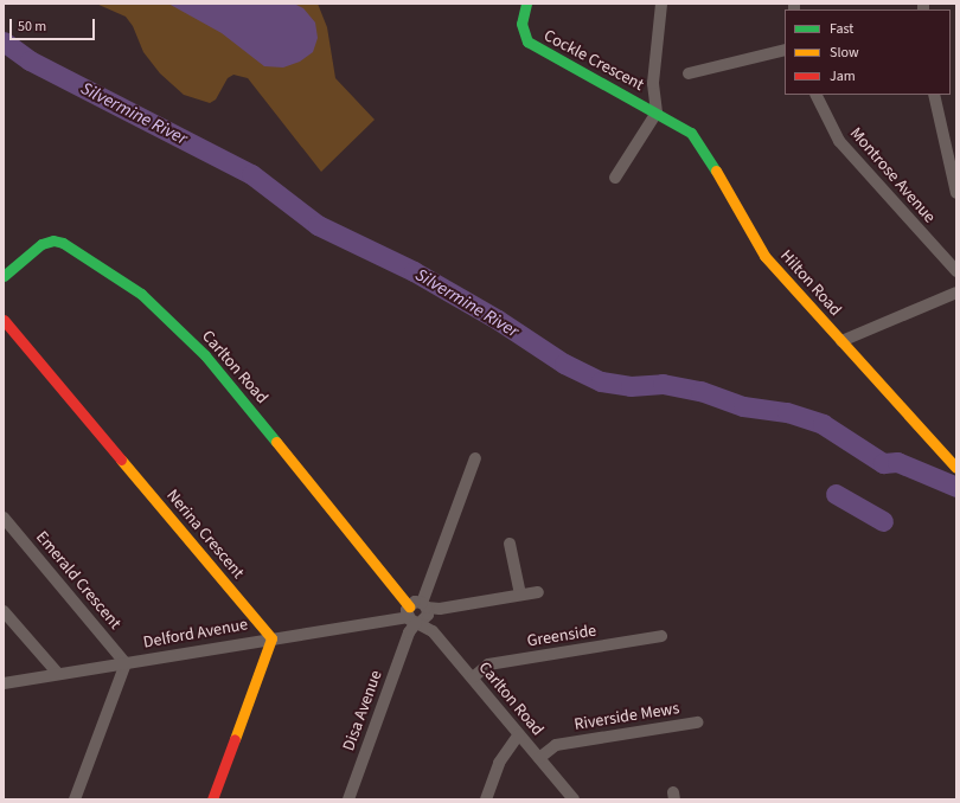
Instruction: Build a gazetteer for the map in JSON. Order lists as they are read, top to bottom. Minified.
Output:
{"streets":{"street":["Cockle Crescent","Montrose Avenue","Hilton Road","Carlton Road","Nerina Crescent","Emerald Crescent","Delford Avenue","Greenside","Disa Avenue","Riverside Mews"]},"crossings":[["Cockle Crescent","Hilton Road"],["Carlton Road","Delford Avenue"],["Carlton Road","Greenside"],["Carlton Road","Disa Avenue"],["Carlton Road","Riverside Mews"],["Nerina Crescent","Delford Avenue"],["Emerald Crescent","Delford Avenue"],["Delford Avenue","Disa Avenue"]],"water":["Silvermine River"],"legend":["Fast","Slow","Jam"],"scale_bar":"50 m"}
